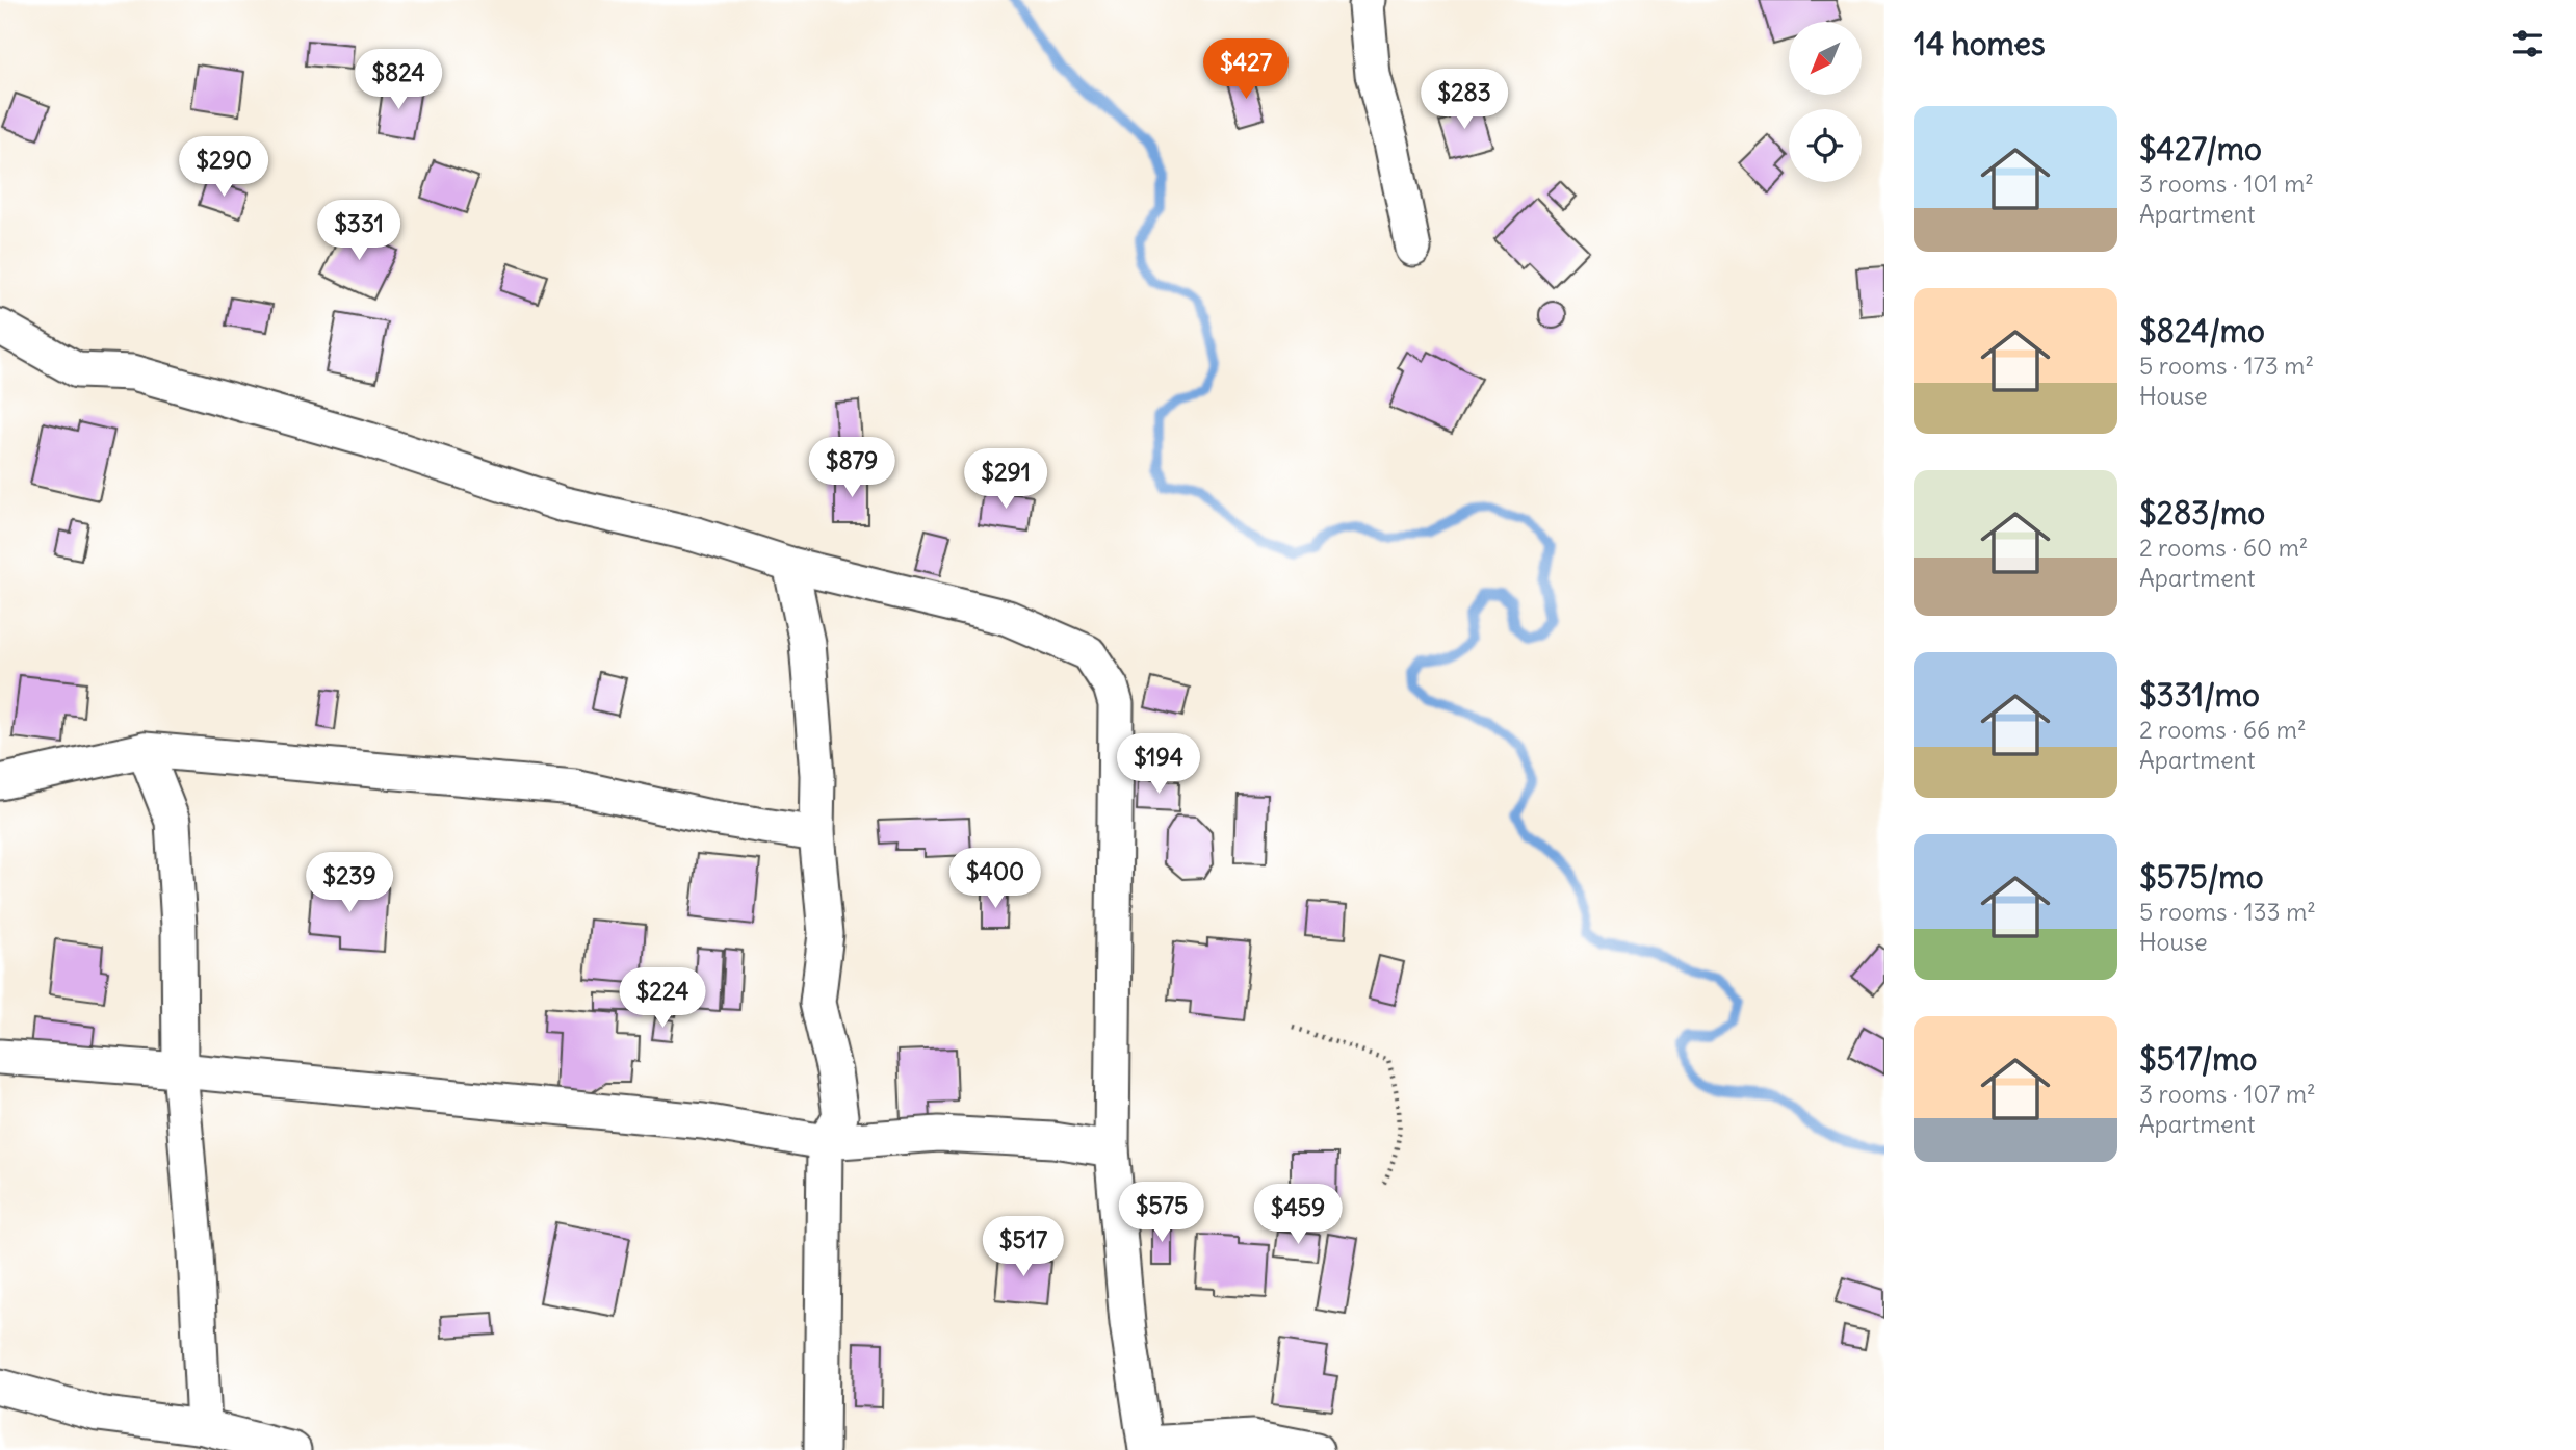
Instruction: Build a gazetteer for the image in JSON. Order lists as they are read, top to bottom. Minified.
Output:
{"north":"bottom left","page":{"heading":"14 homes","price":["$427","$824","$283","$290","$331","$879","$291","$194","$400","$239","$224","$575","$459","$517"],"list":[{"name":"$427/mo","note":"3 rooms · 101 m² · Apartment"},{"name":"$824/mo","note":"5 rooms · 173 m² · House"},{"name":"$283/mo","note":"2 rooms · 60 m² · Apartment"},{"name":"$331/mo","note":"2 rooms · 66 m² · Apartment"},{"name":"$575/mo","note":"5 rooms · 133 m² · House"},{"name":"$517/mo","note":"3 rooms · 107 m² · Apartment"}]}}
